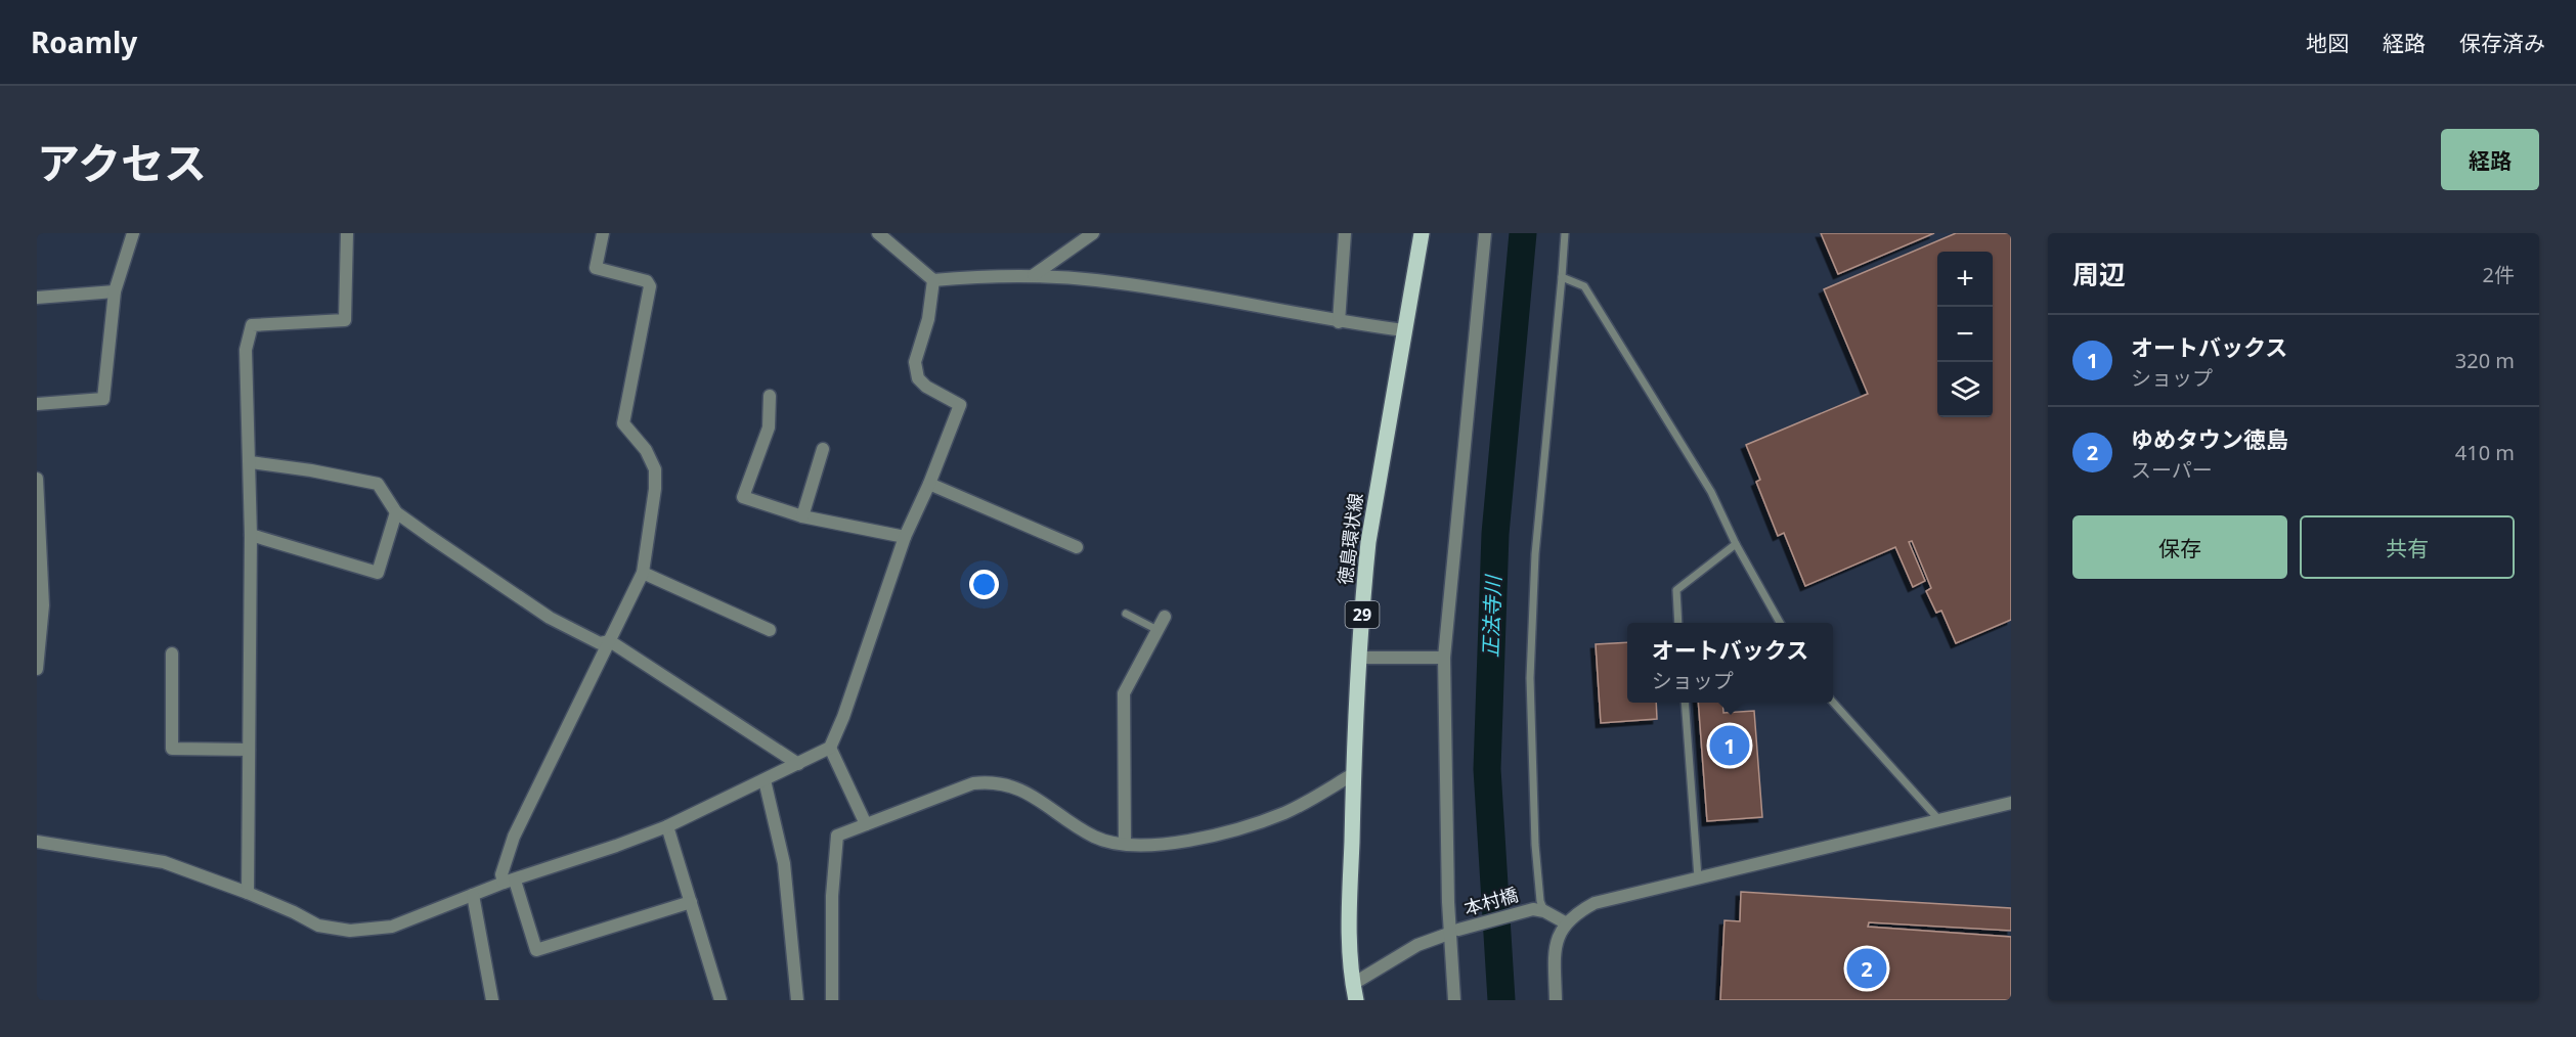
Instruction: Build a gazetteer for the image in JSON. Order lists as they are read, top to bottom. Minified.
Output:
{"streets":{"main road":["徳島環状線","29"],"street":["本村橋"]},"crossings":[["徳島環状線","本村橋"]],"water":["正法寺川"],"page":{"header":"Roamly","nav":["地図","経路","保存済み"],"title":"アクセス","buttons":["経路",["保存","共有"]],"heading":["周辺","2件"],"map_buttons":["+","−"],"list":[{"mark":"1","name":"オートバックス","note":"ショップ","value":"320 m"},{"mark":"2","name":"ゆめタウン徳島","note":"スーパー","value":"410 m"}],"popup":["オートバックス","ショップ"],"pins":["1","2"]}}
